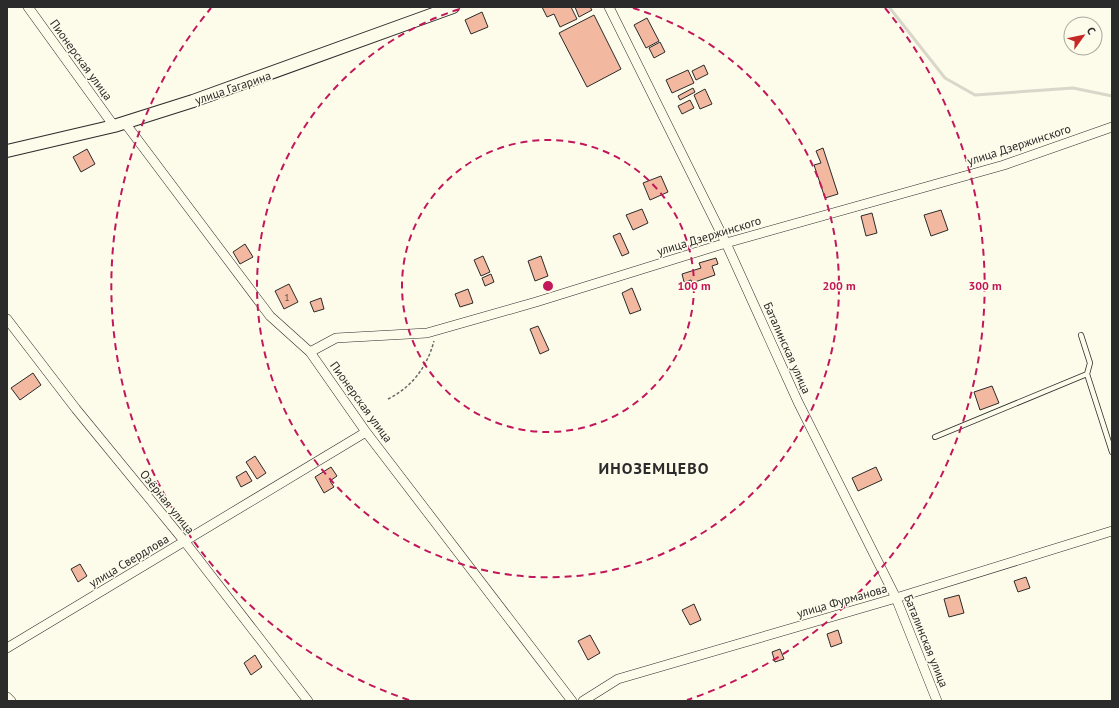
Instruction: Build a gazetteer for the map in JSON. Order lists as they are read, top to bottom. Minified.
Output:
{"streets":{"main road":["улица Гагарина"],"street":["Пионерская улица","улица Дзержинского","Баталинская улица","Озёрная улица","улица Свердлова","улица Фурманова"]},"crossings":[["Пионерская улица","улица Гагарина"],["Пионерская улица","улица Дзержинского"],["Пионерская улица","улица Свердлова"],["улица Дзержинского","Баталинская улица"],["Баталинская улица","улица Фурманова"],["Озёрная улица","улица Свердлова"]],"districts":["ИНОЗЕМЦЕВО"],"house_numbers":["1"],"north":"top right","rings":["100 m","200 m","300 m"]}
